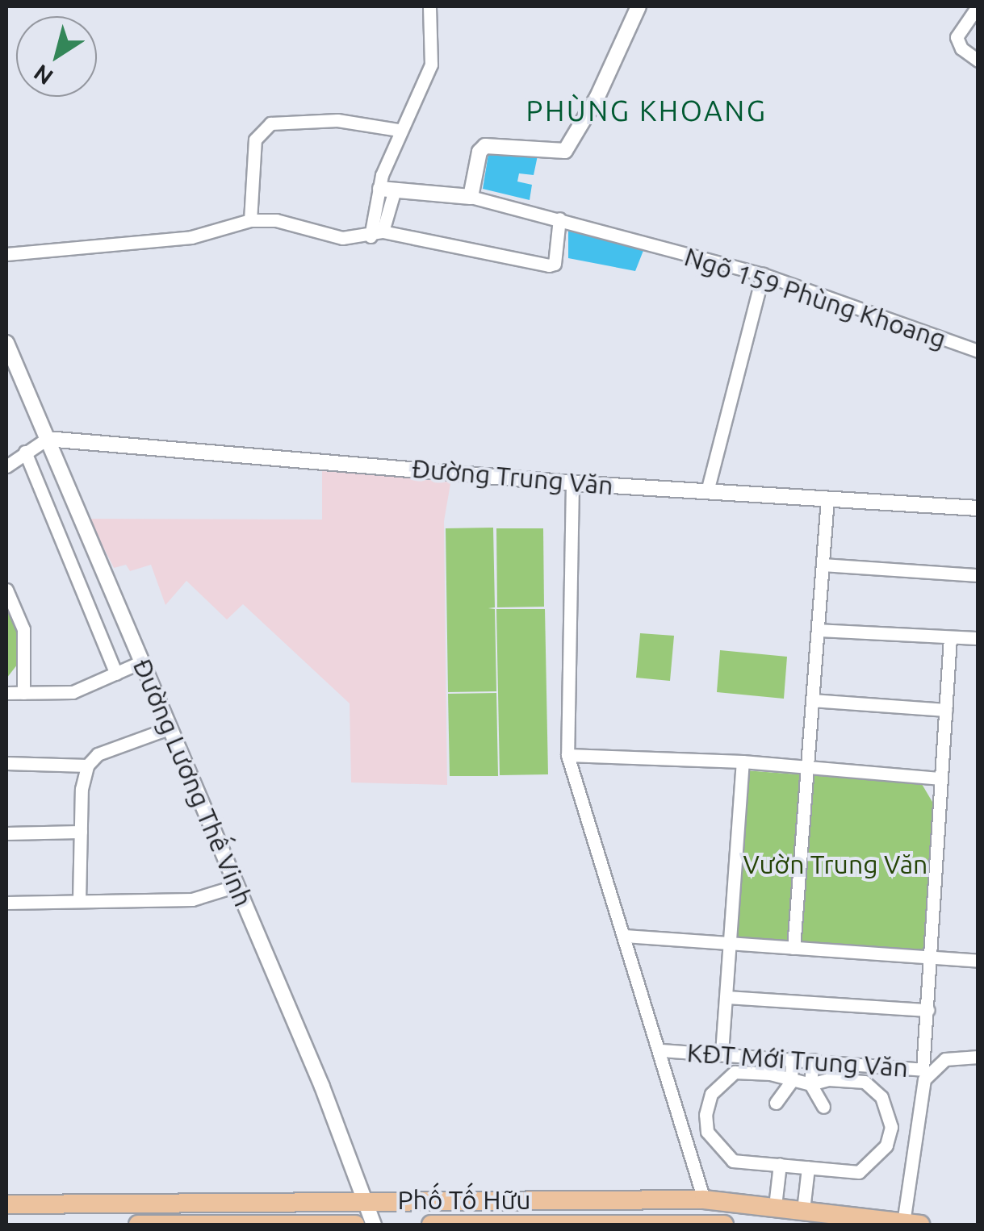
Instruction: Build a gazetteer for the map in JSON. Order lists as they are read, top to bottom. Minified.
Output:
{"streets":{"main road":["Phố Tố Hữu"],"street":["Ngõ 159 Phùng Khoang","Đường Trung Văn","Đường Lương Thế Vinh","KĐT Mới Trung Văn"]},"crossings":[["Đường Trung Văn","Đường Lương Thế Vinh"],["Đường Lương Thế Vinh","Phố Tố Hữu"]],"districts":["PHÙNG KHOANG"],"parks":["Vườn Trung Văn"],"north":"bottom left"}
